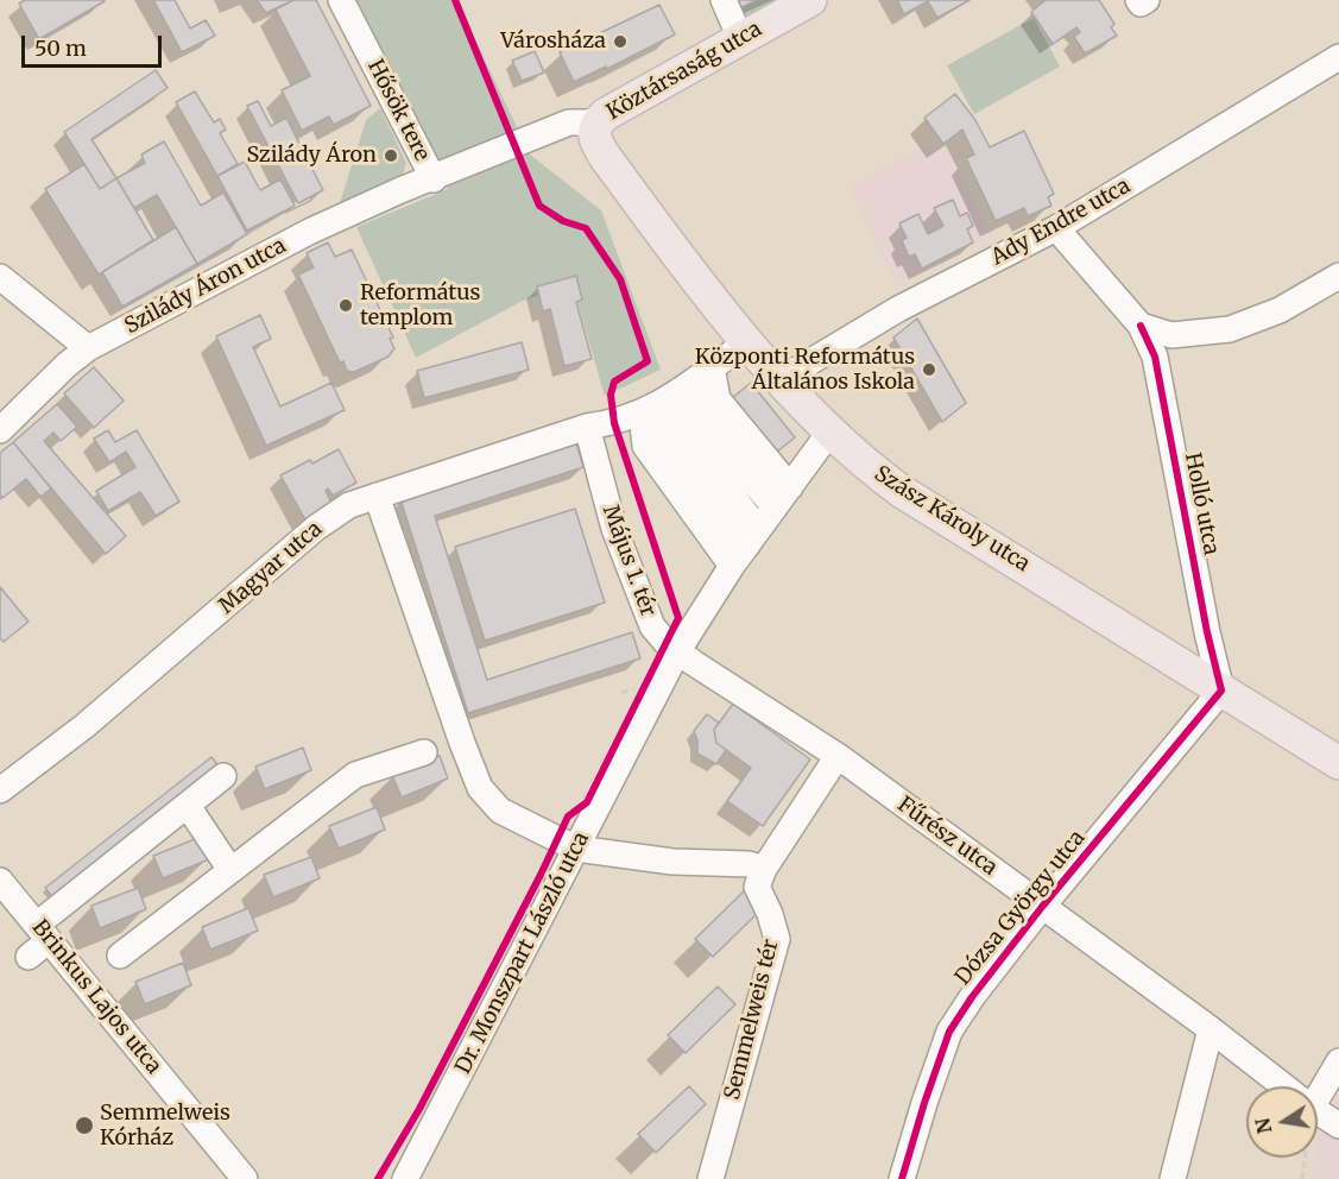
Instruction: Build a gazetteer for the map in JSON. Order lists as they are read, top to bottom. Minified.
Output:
{"streets":{"main road":["Köztársaság utca","Szász Károly utca"],"street":["Hősök tere","Ady Endre utca","Szilády Áron utca","Holló utca","Május 1. tér","Magyar utca","Fűrész utca","Dózsa György utca","Dr. Monszpart László utca","Brinkus Lajos utca","Semmelweis tér"]},"crossings":[["Köztársaság utca","Hősök tere"],["Köztársaság utca","Szász Károly utca"],["Hősök tere","Szilády Áron utca"],["Hősök tere","Szász Károly utca"],["Ady Endre utca","Holló utca"],["Ady Endre utca","Szász Károly utca"],["Holló utca","Szász Károly utca"],["Holló utca","Dózsa György utca"],["Szász Károly utca","Dózsa György utca"],["Május 1. tér","Magyar utca"],["Május 1. tér","Fűrész utca"],["Május 1. tér","Dr. Monszpart László utca"],["Fűrész utca","Dózsa György utca"],["Fűrész utca","Dr. Monszpart László utca"]],"places":["Városháza","Szilády Áron","Református templom","Központi Református Általános Iskola","Semmelweis Kórház"],"scale_bar":"50 m","north":"left"}
